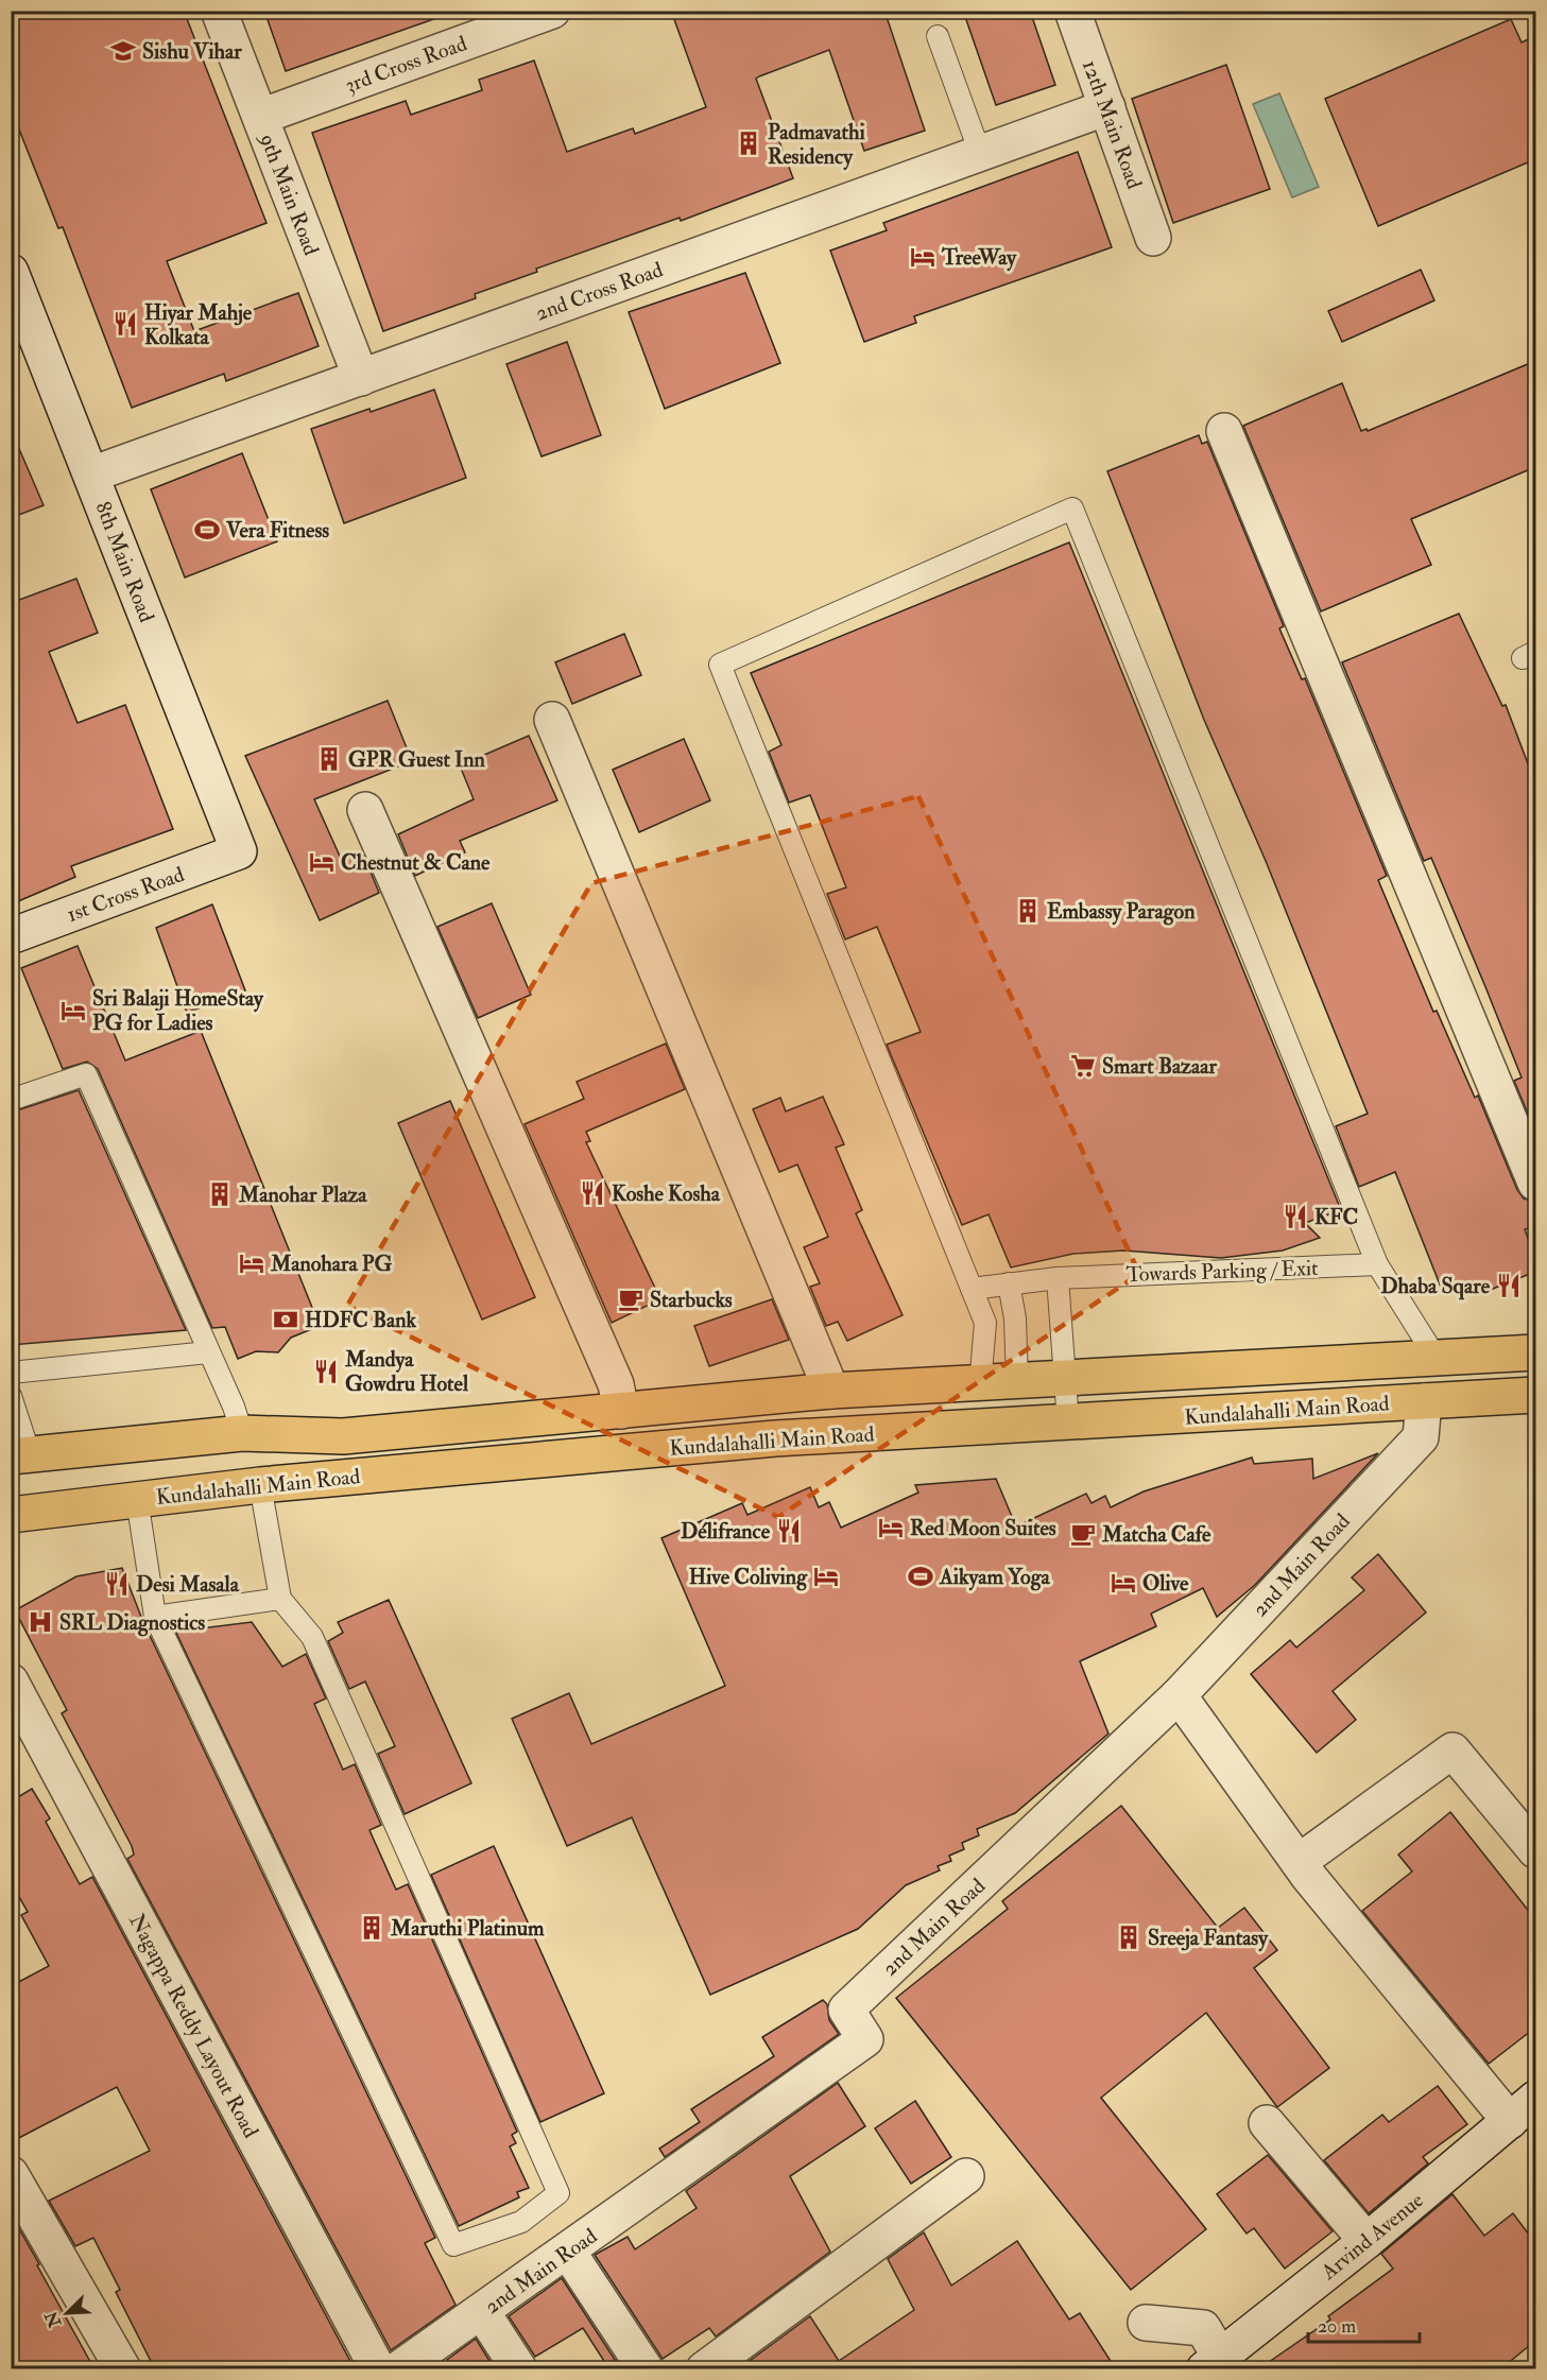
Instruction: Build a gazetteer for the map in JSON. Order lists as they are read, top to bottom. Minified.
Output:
{"streets":{"main road":["Kundalahalli Main Road"],"street":["3rd Cross Road","12th Main Road","9th Main Road","2nd Cross Road","8th Main Road","1st Cross Road","2nd Main Road","Nagappa Reddy Layout Road","Arvind Avenue"],"lane":["Towards Parking / Exit"]},"crossings":[["3rd Cross Road","9th Main Road"],["12th Main Road","2nd Cross Road"],["9th Main Road","2nd Cross Road"],["2nd Cross Road","8th Main Road"],["8th Main Road","1st Cross Road"],["Kundalahalli Main Road","2nd Main Road"]],"places":{"school or university":["Sishu Vihar"],"building":["Padmavathi Residency","GPR Guest Inn","Embassy Paragon","Manohar Plaza","Maruthi Platinum","Sreeja Fantasy"],"hotel":["TreeWay","Chestnut & Cane","Sri Balaji HomeStay PG for Ladies","Manohara PG","Red Moon Suites","Hive Coliving","Olive"],"restaurant":["Hiyar Mahje Kolkata","Koshe Kosha","KFC","Dhaba Sqare","Mandya Gowdru Hotel","Délifrance","Desi Masala"],"sports":["Vera Fitness","Aikyam Yoga"],"supermarket":["Smart Bazaar"],"cafe":["Starbucks","Matcha Cafe"],"bank":["HDFC Bank"],"hospital":["SRL Diagnostics"]},"scale_bar":"20 m","north":"bottom left"}
